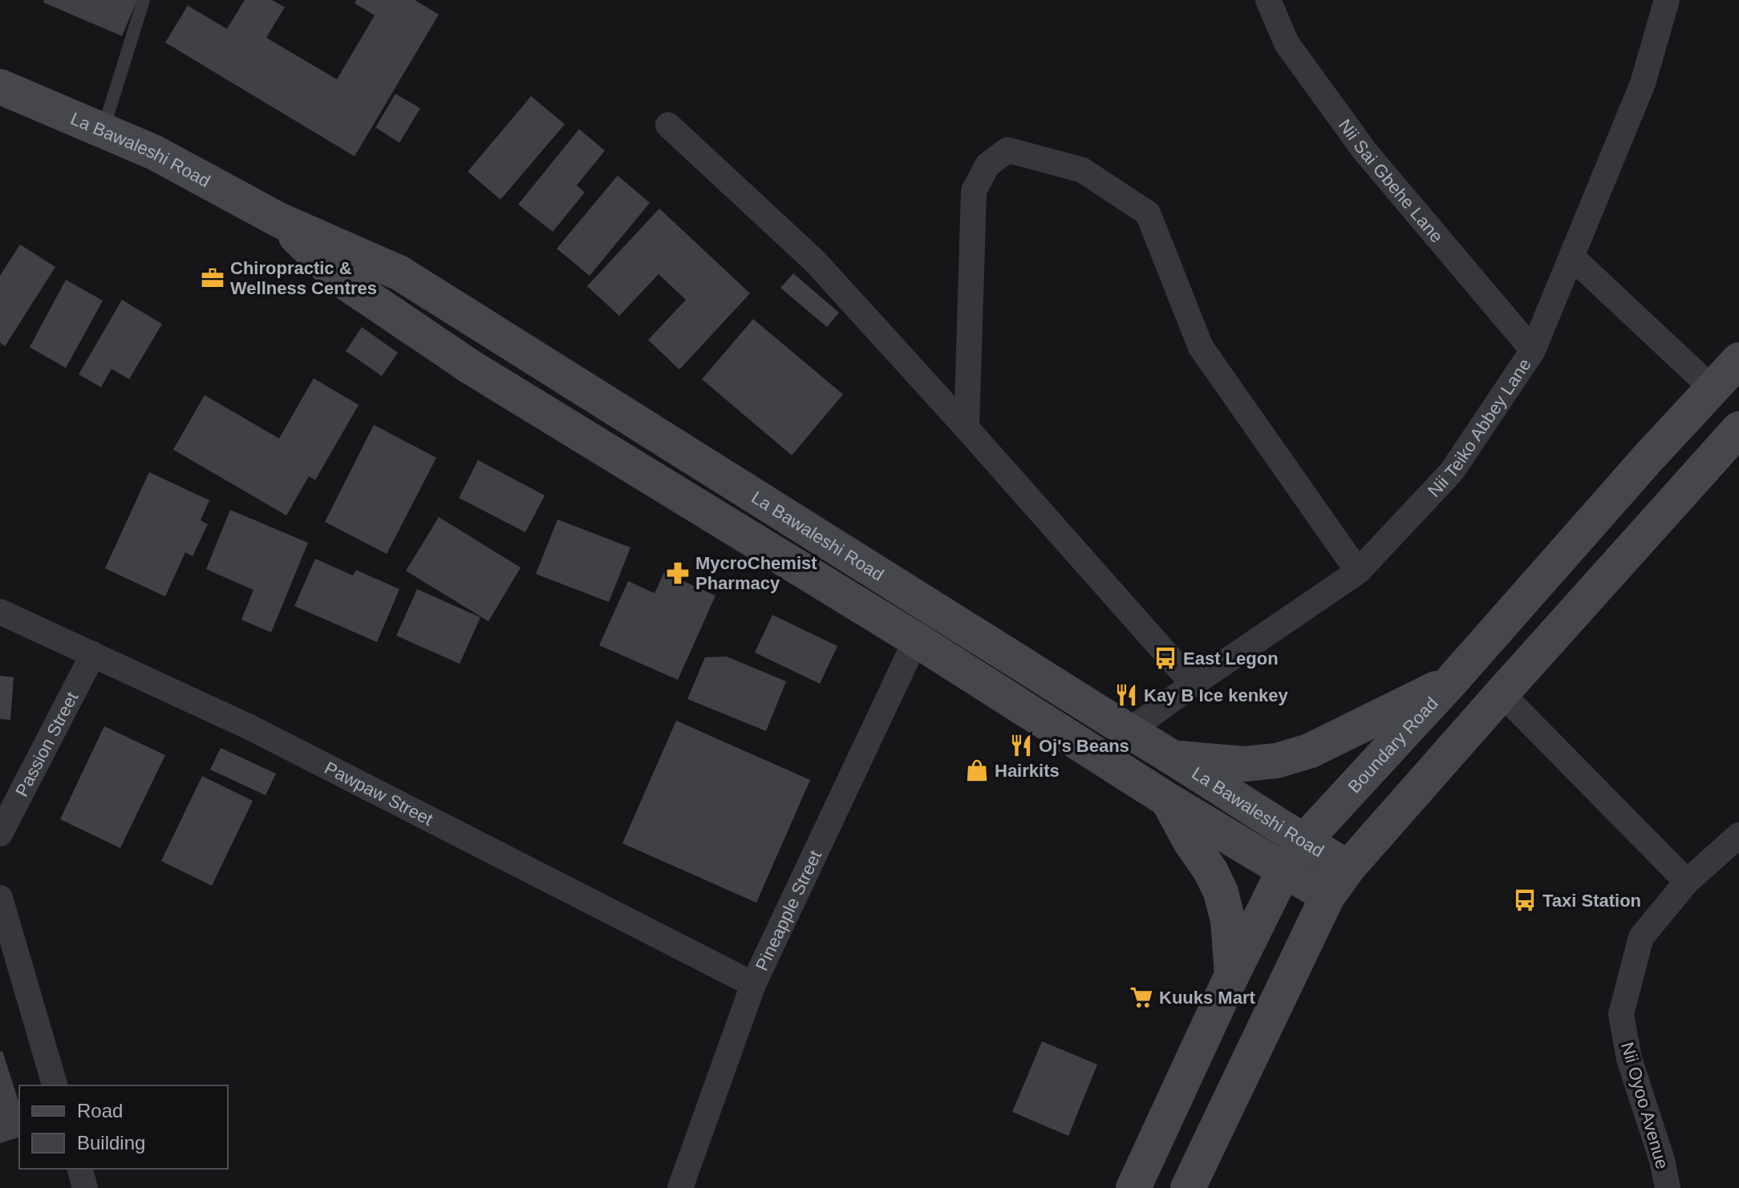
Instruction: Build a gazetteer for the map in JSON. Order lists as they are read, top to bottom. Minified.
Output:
{"streets":{"main road":["La Bawaleshi Road","Boundary Road"],"street":["Nii Sai Gbehe Lane","Nii Teiko Abbey Lane","Passion Street","Pawpaw Street","Pineapple Street","Nii Oyoo Avenue"]},"crossings":[["La Bawaleshi Road","Nii Teiko Abbey Lane"],["La Bawaleshi Road","Boundary Road"],["La Bawaleshi Road","Pineapple Street"],["Nii Sai Gbehe Lane","Nii Teiko Abbey Lane"],["Passion Street","Pawpaw Street"],["Pawpaw Street","Pineapple Street"]],"places":{"office":["Chiropractic & Wellness Centres"],"pharmacy":["MycroChemist Pharmacy"],"bus stop":["East Legon","Taxi Station"],"restaurant":["Kay B Ice kenkey","Oj's Beans"],"shop":["Hairkits"],"supermarket":["Kuuks Mart"]},"legend":["Road","Building"]}
